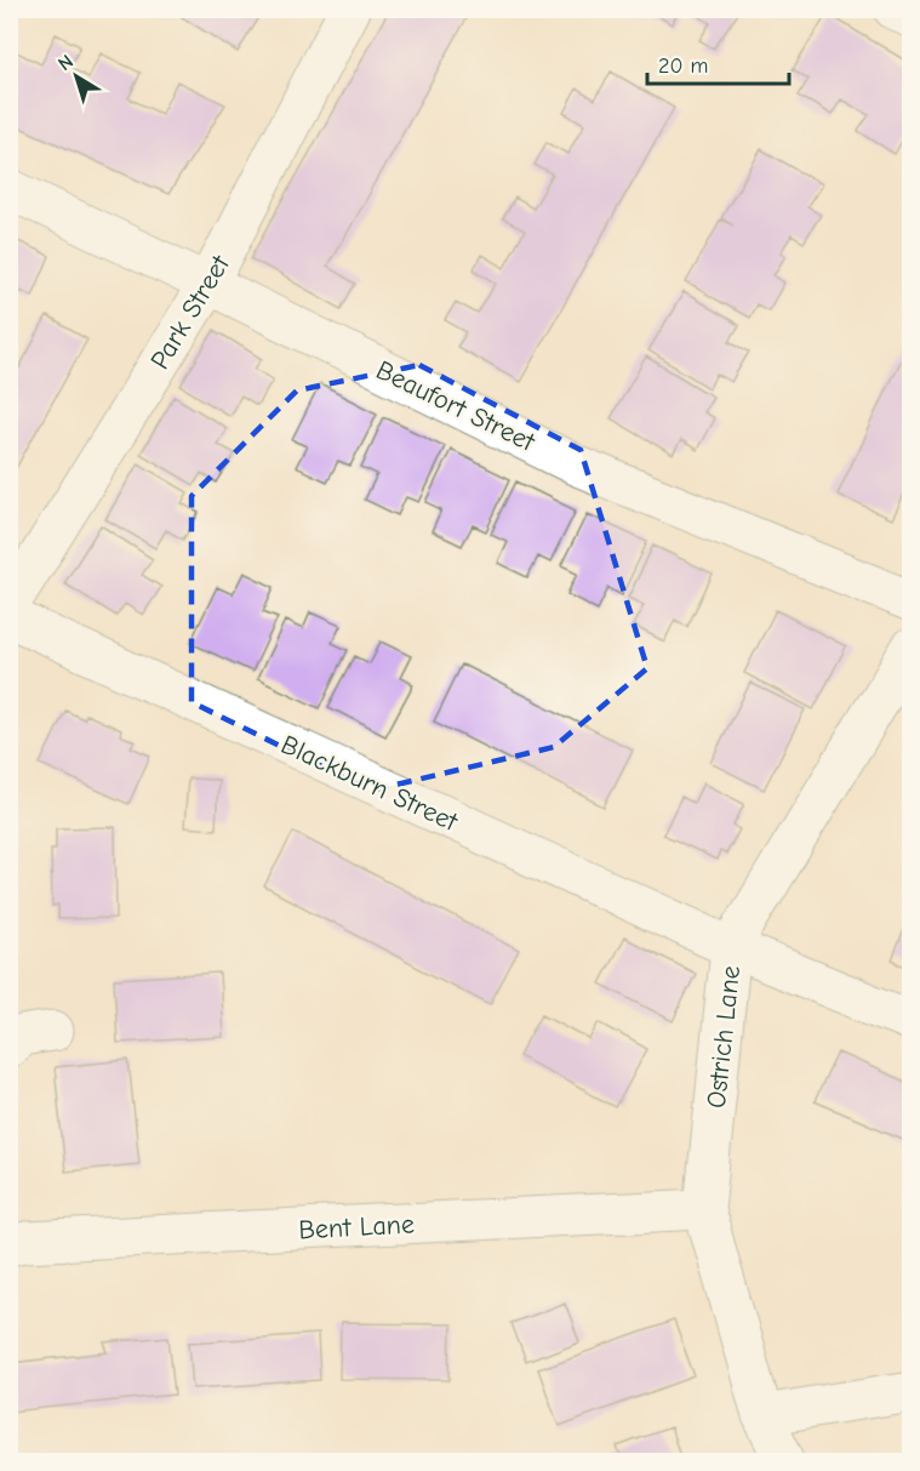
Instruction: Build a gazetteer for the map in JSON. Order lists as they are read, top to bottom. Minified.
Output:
{"streets":{"street":["Park Street","Beaufort Street","Blackburn Street","Ostrich Lane","Bent Lane"]},"crossings":[["Park Street","Beaufort Street"],["Blackburn Street","Ostrich Lane"],["Ostrich Lane","Bent Lane"]],"scale_bar":"20 m","north":"top left"}
